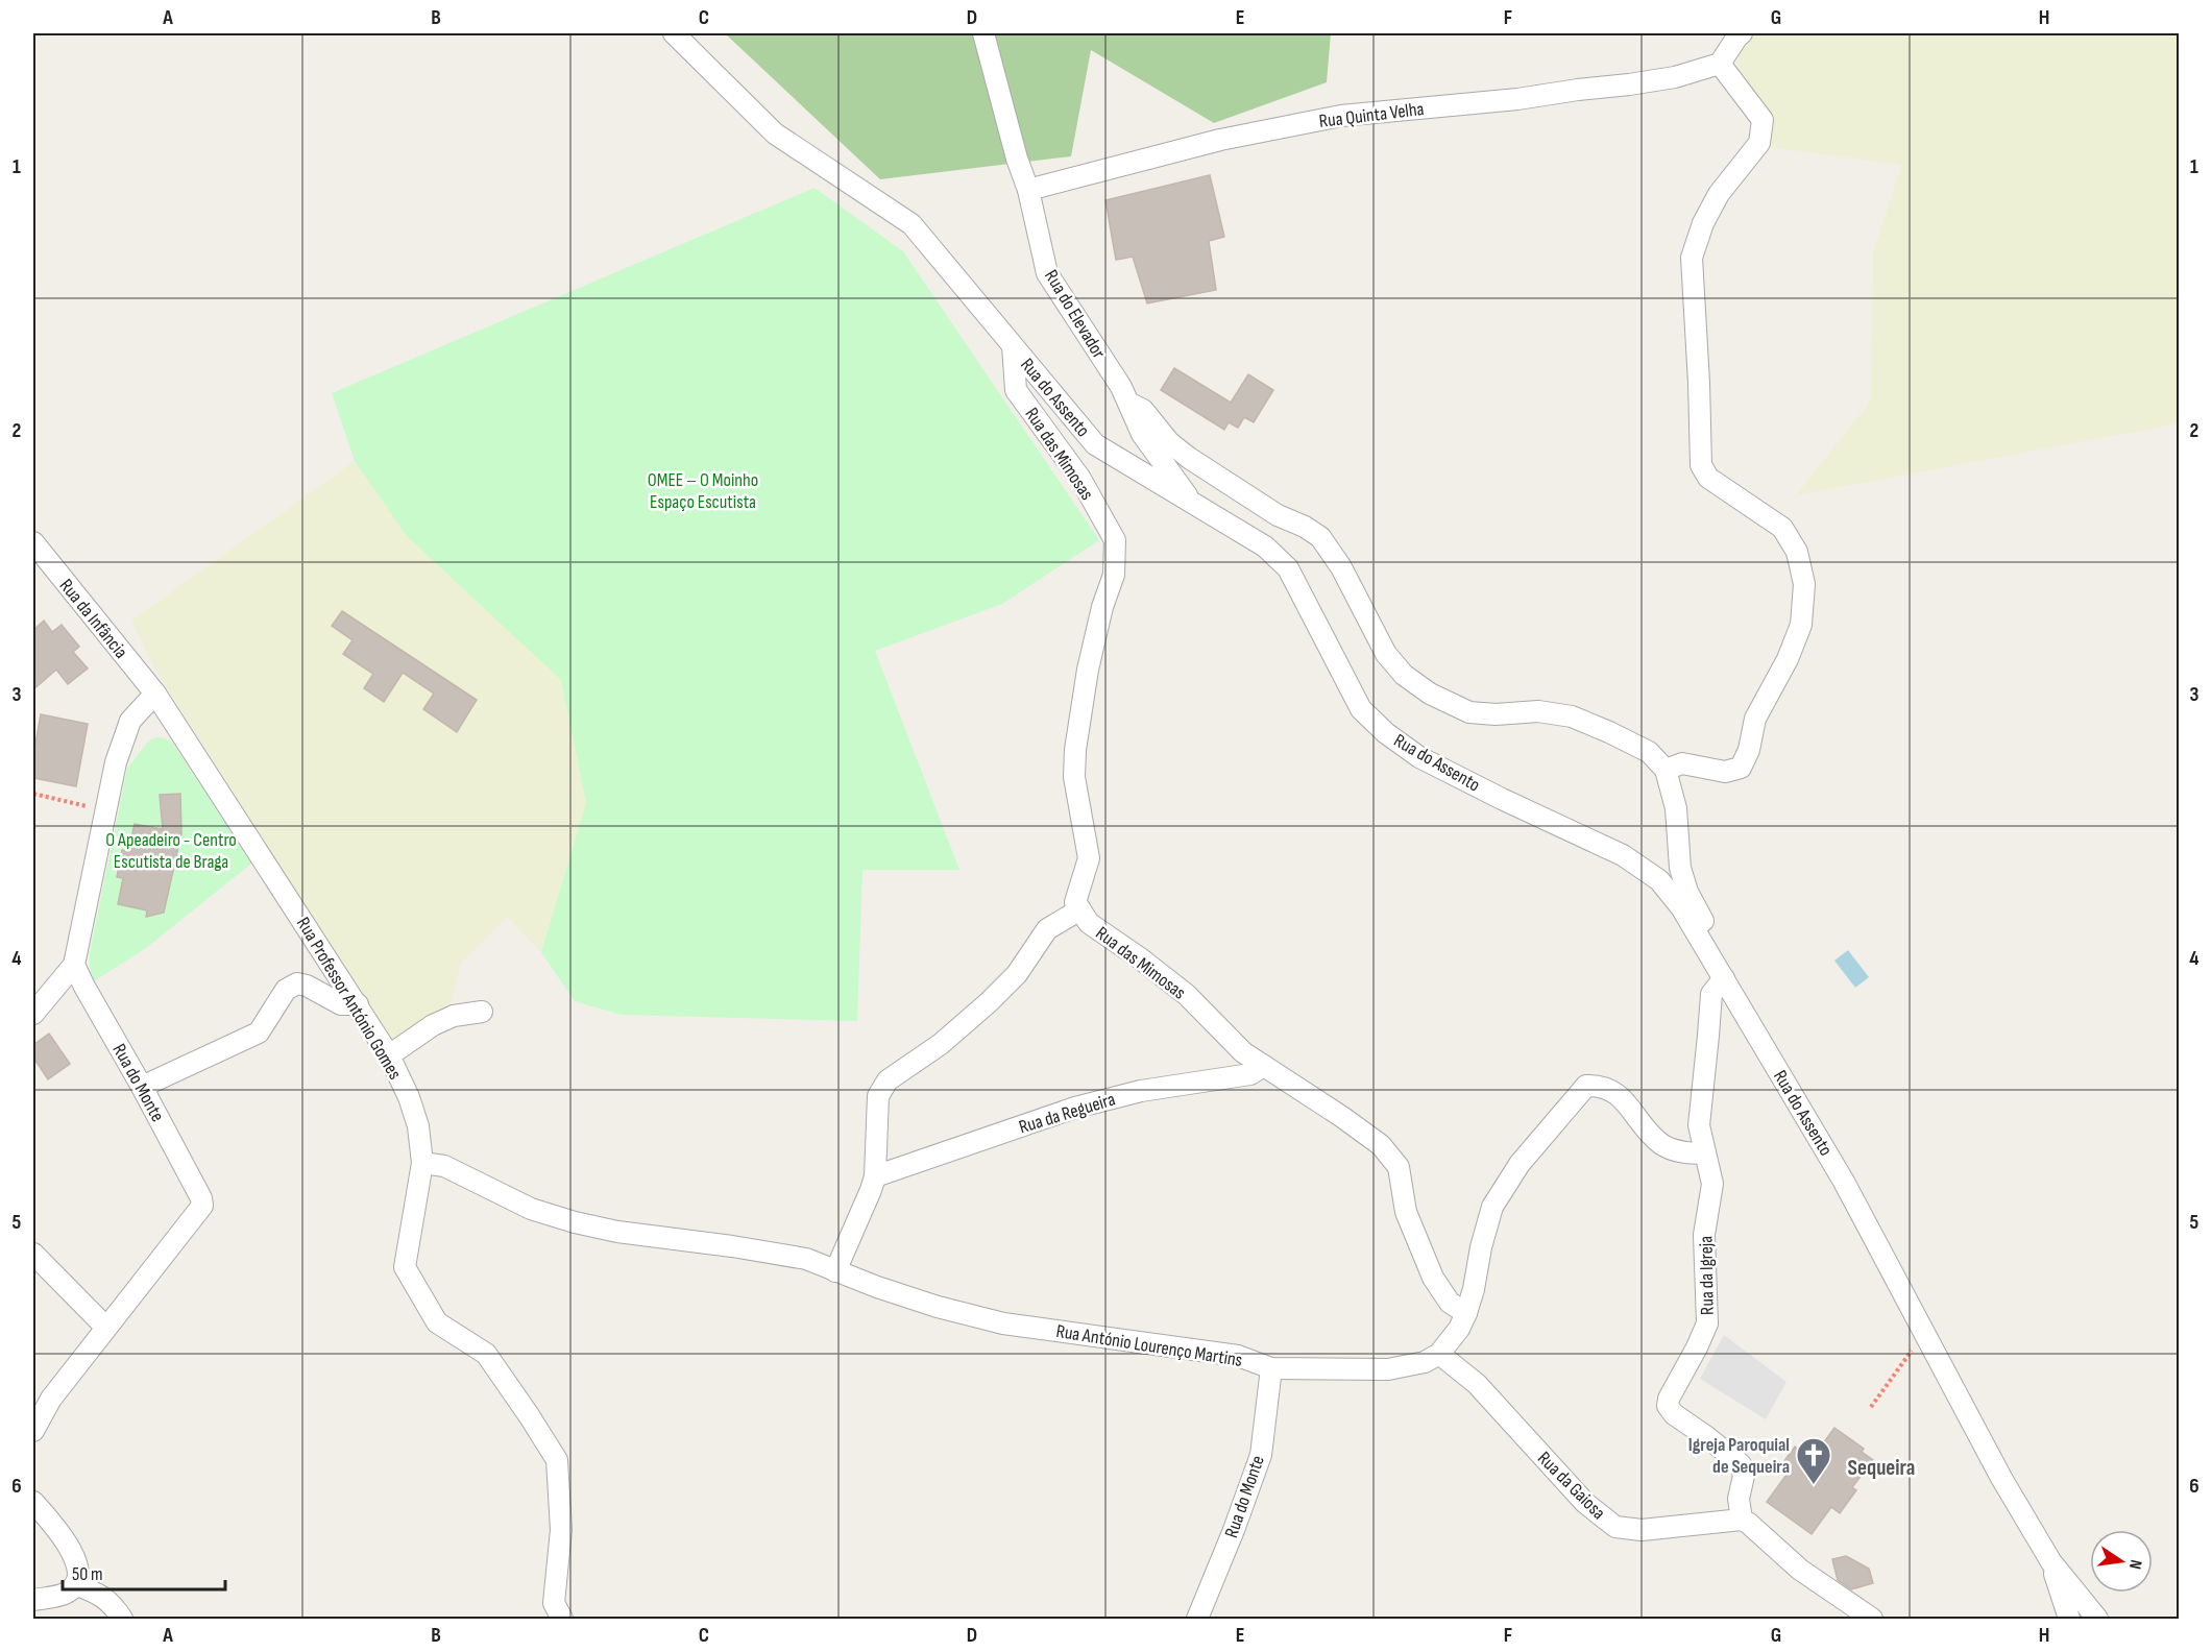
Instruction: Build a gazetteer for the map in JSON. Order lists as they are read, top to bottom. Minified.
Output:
{"streets":{"street":["Rua Quinta Velha","Rua do Elevador","Rua do Assento","Rua das Mimosas","Rua da Infância","Rua Professor António Gomes","Rua do Monte","Rua da Regueira","Rua da Igreja","Rua António Lourenço Martins","Rua da Gaiosa"]},"crossings":[["Rua Quinta Velha","Rua do Elevador"],["Rua do Elevador","Rua do Assento"],["Rua do Assento","Rua das Mimosas"],["Rua do Assento","Rua da Igreja"],["Rua das Mimosas","Rua da Regueira"],["Rua da Infância","Rua Professor António Gomes"],["Rua Professor António Gomes","Rua António Lourenço Martins"],["Rua do Monte","Rua António Lourenço Martins"],["Rua da Igreja","Rua da Gaiosa"],["Rua António Lourenço Martins","Rua da Gaiosa"]],"districts":["Sequeira"],"parks":["OMEE – O Moinho Espaço Escutista","O Apeadeiro - Centro Escutista de Braga"],"places":{"church":["Igreja Paroquial de Sequeira"]},"scale_bar":"50 m","north":"right","grid":{"columns":["A","B","C","D","E","F","G","H"],"rows":["1","2","3","4","5","6"]}}
